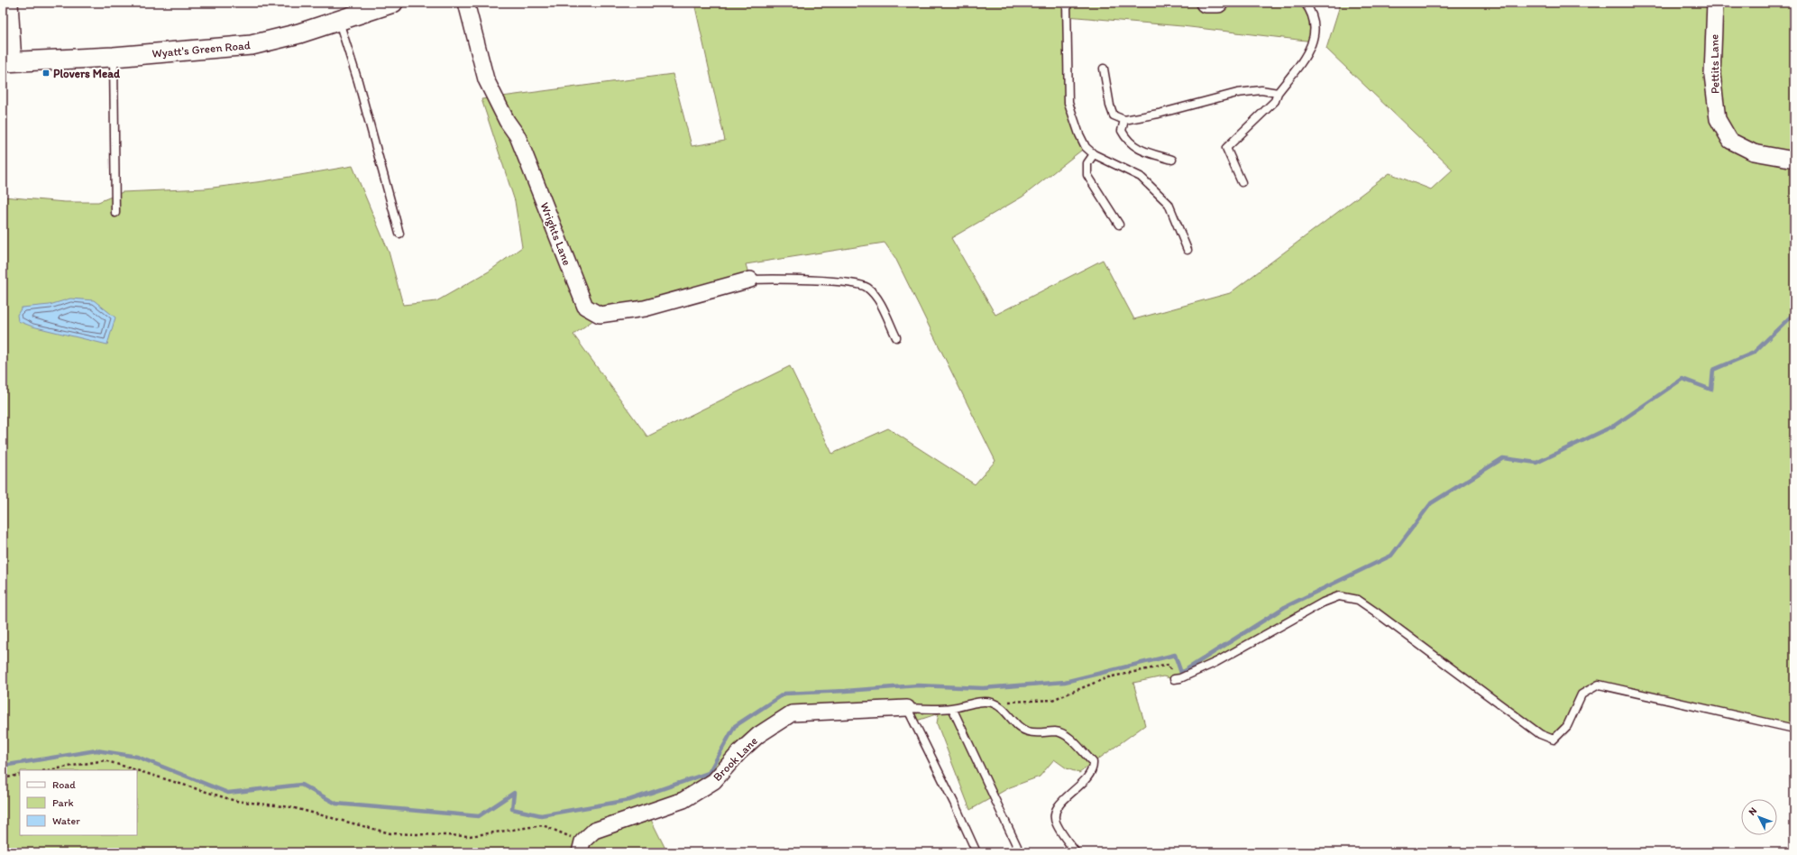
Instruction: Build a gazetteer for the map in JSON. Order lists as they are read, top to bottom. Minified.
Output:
{"streets":{"street":["Wyatt's Green Road","Pettits Lane","Wrights Lane","Brook Lane"]},"places":{"transit":["Plovers Mead"]},"legend":["Road","Park","Water"],"north":"top left"}
